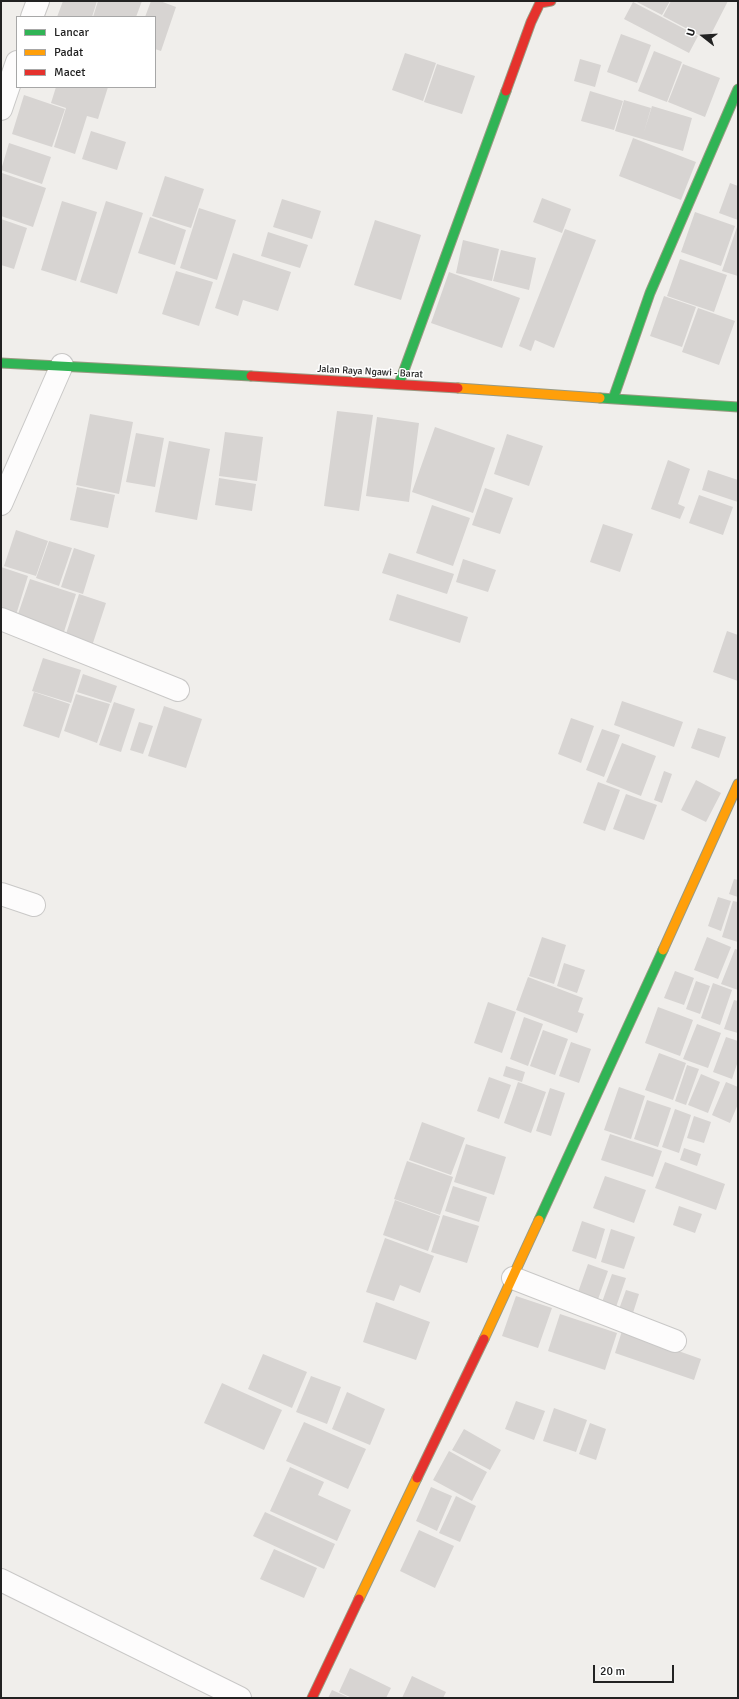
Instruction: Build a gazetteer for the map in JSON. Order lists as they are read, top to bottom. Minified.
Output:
{"streets":{"street":["Jalan Raya Ngawi - Barat"]},"legend":["Lancar","Padat","Macet"],"scale_bar":"20 m","north":"left"}
